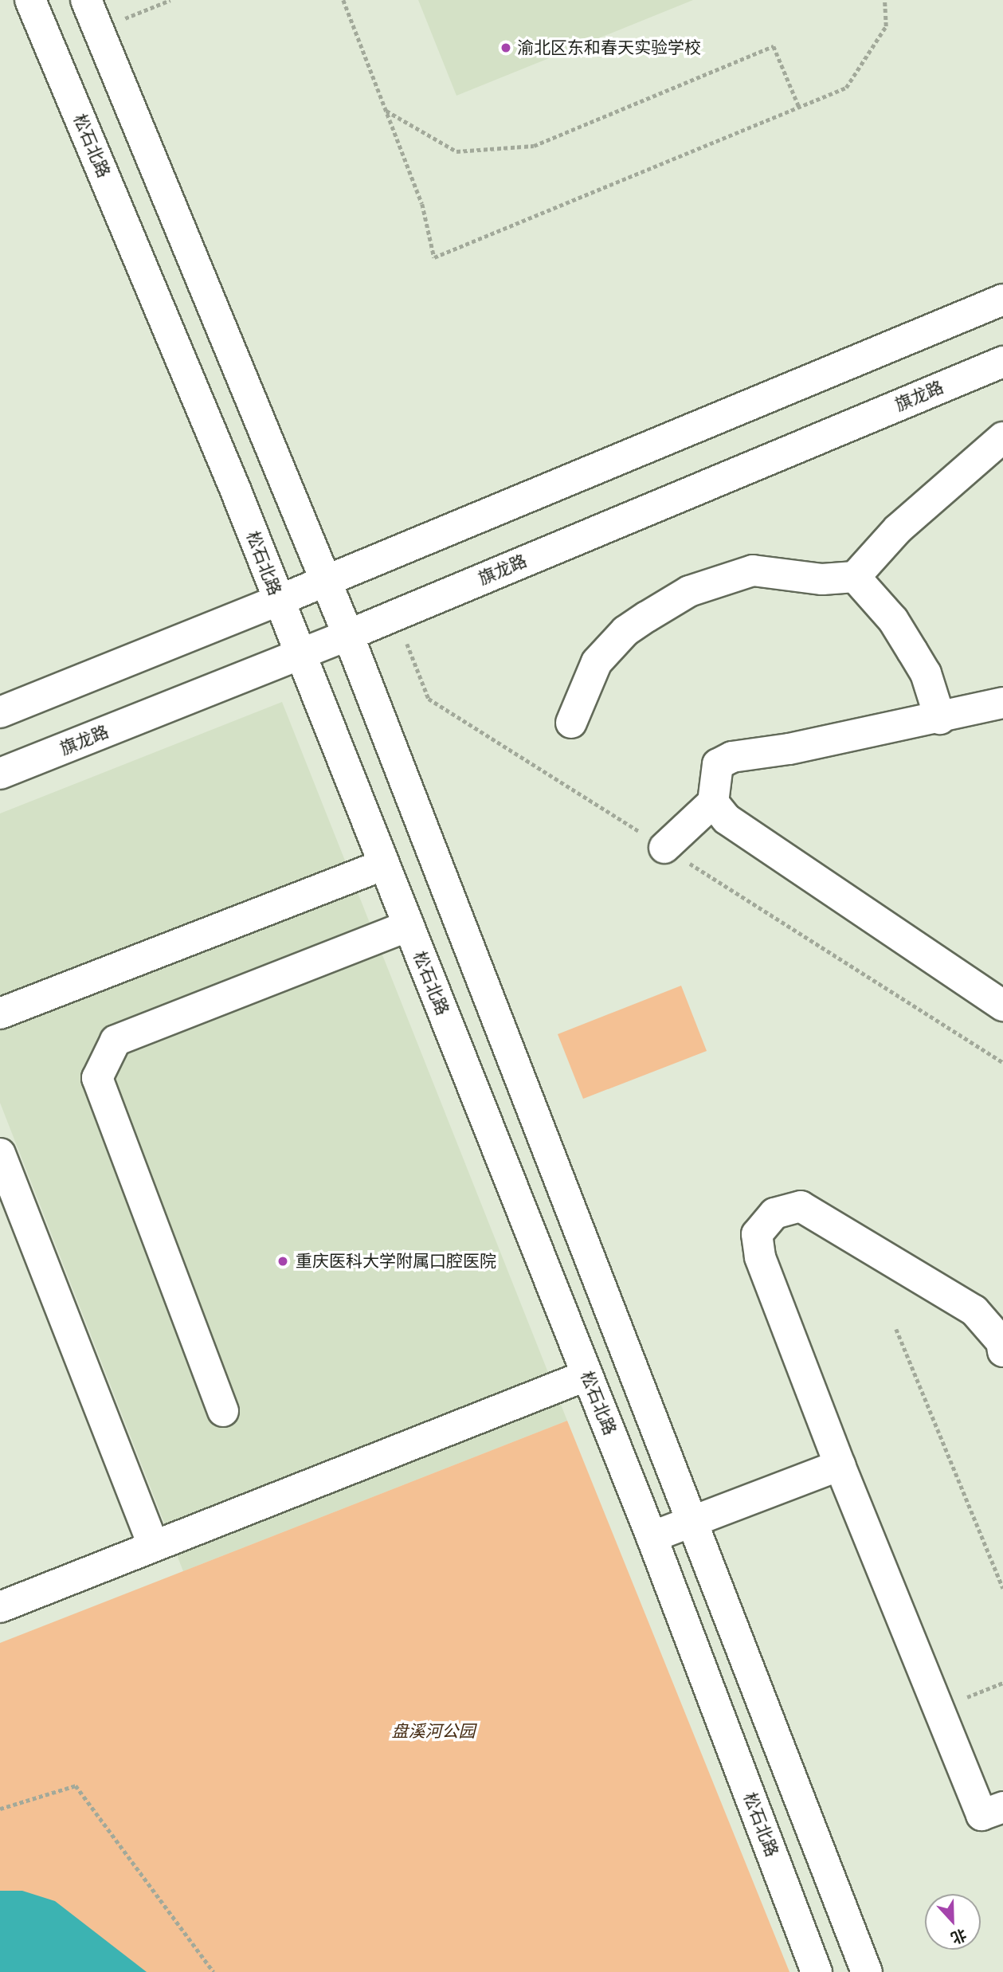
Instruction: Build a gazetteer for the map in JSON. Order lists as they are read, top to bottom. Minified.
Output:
{"streets":{"main road":["松石北路","旗龙路"]},"crossings":[["松石北路","旗龙路"]],"parks":["盘溪河公园"],"places":["渝北区东和春天实验学校","重庆医科大学附属口腔医院"],"north":"bottom"}
